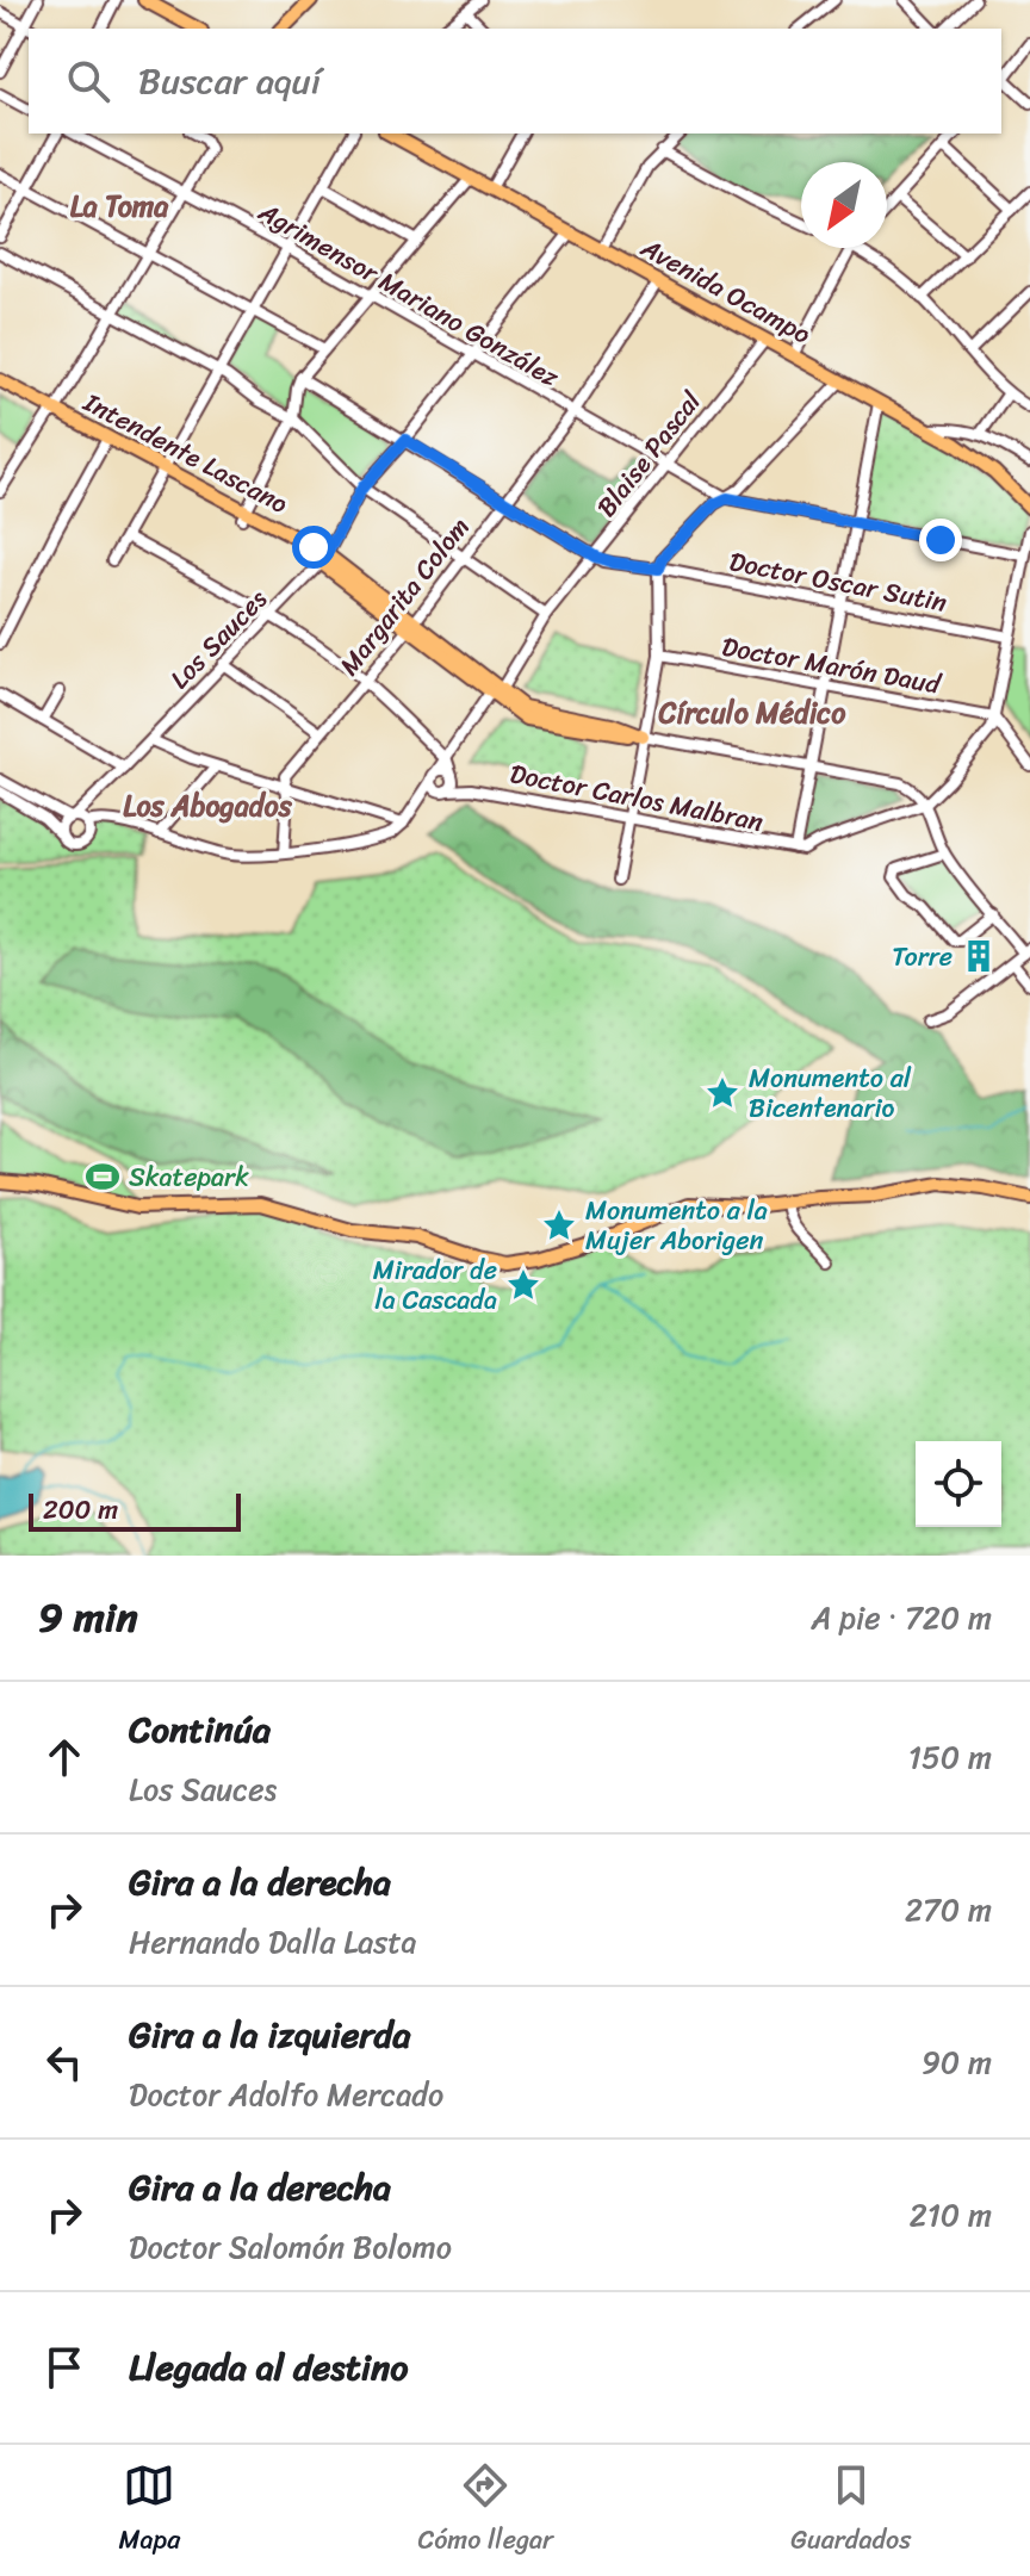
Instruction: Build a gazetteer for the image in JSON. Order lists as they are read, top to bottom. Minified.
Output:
{"streets":{"main road":["Avenida Ocampo","Intendente Lascano"],"street":["Agrimensor Mariano González","Blaise Pascal","Doctor Oscar Sutin","Margarita Colom","Los Sauces","Doctor Marón Daud","Doctor Carlos Malbran"]},"crossings":[["Avenida Ocampo","Blaise Pascal"],["Avenida Ocampo","Margarita Colom"],["Avenida Ocampo","Los Sauces"],["Agrimensor Mariano González","Blaise Pascal"],["Agrimensor Mariano González","Margarita Colom"],["Agrimensor Mariano González","Los Sauces"],["Intendente Lascano","Blaise Pascal"],["Intendente Lascano","Margarita Colom"],["Intendente Lascano","Los Sauces"],["Blaise Pascal","Doctor Oscar Sutin"]],"districts":["La Toma","Círculo Médico","Los Abogados"],"places":{"building":["Torre"],"place":["Monumento al Bicentenario","Monumento a la Mujer Aborigen","Mirador de la Cascada"],"sports":["Skatepark"]},"scale_bar":"200 m","north":"bottom left","page":{"search":"Buscar aquí","scale":"200 m","heading":["9 min","A pie · 720 m"],"list":[["Continúa","Los Sauces","150 m"],["Gira a la derecha","Hernando Dalla Lasta","270 m"],["Gira a la izquierda","Doctor Adolfo Mercado","90 m"],["Gira a la derecha","Doctor Salomón Bolomo","210 m"],"Llegada al destino"],"nav":["Mapa","Cómo llegar","Guardados"]}}
